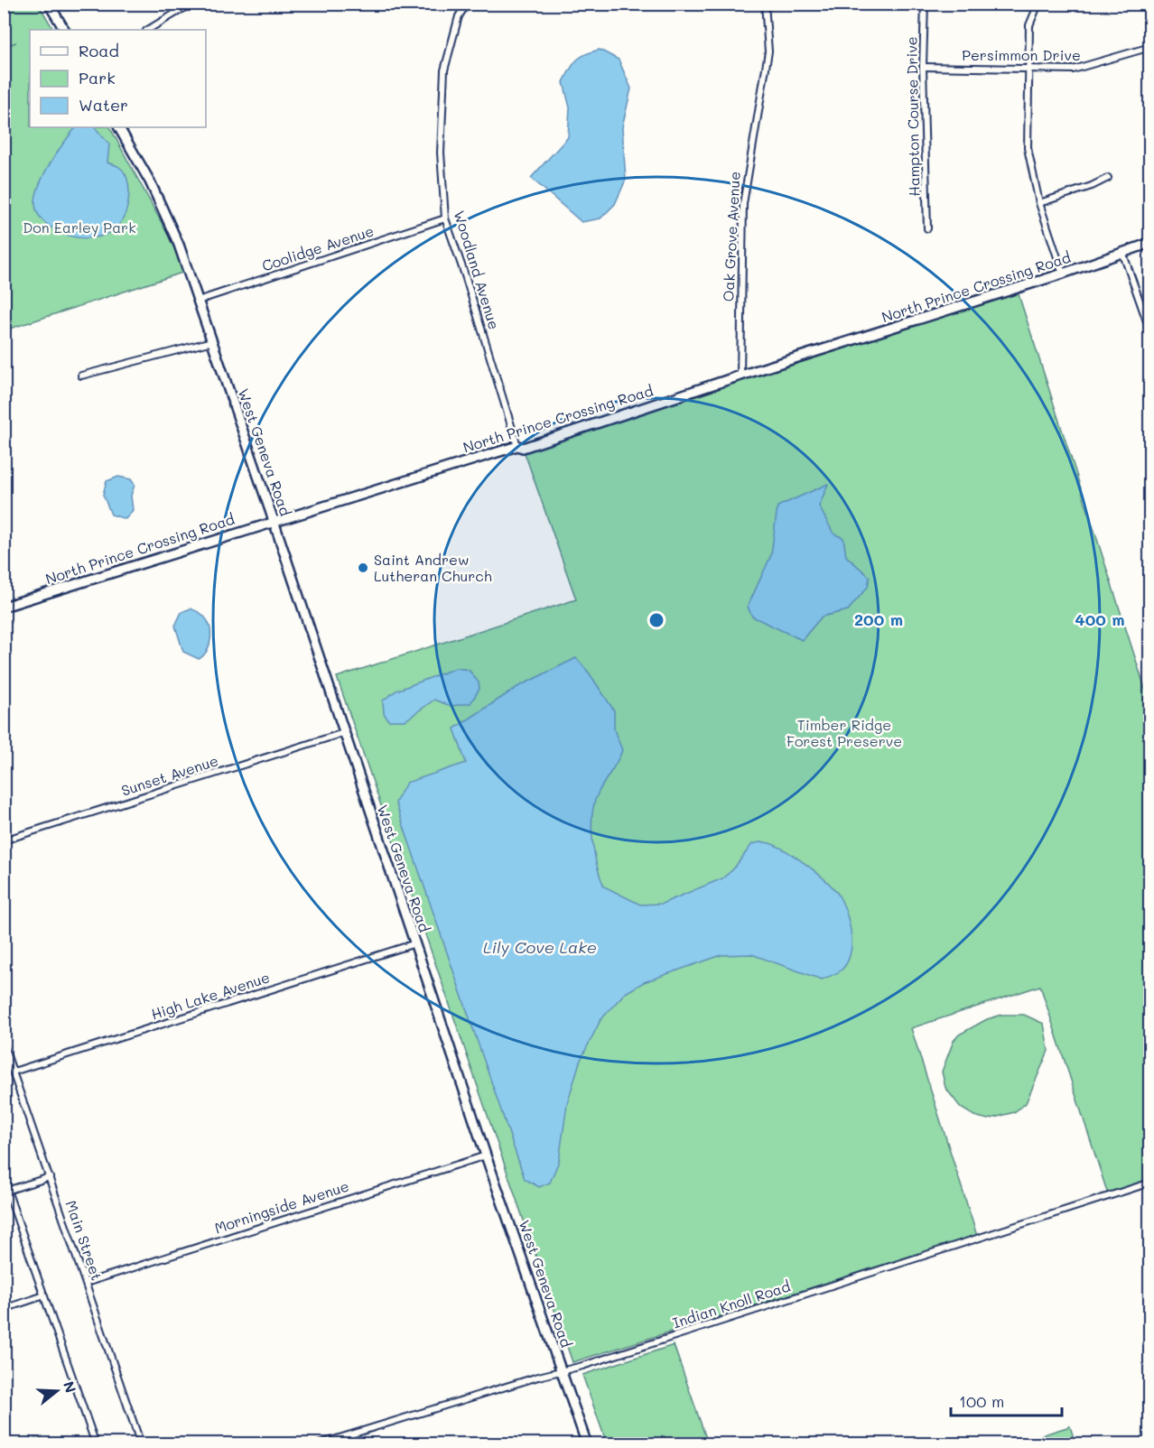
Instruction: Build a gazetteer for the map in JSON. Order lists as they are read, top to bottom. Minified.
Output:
{"streets":{"main road":["North Prince Crossing Road","West Geneva Road"],"street":["Persimmon Drive","Hampton Course Drive","Oak Grove Avenue","Coolidge Avenue","Woodland Avenue","Sunset Avenue","High Lake Avenue","Morningside Avenue","Main Street","Indian Knoll Road"]},"crossings":[["Persimmon Drive","Hampton Course Drive"],["Oak Grove Avenue","North Prince Crossing Road"],["Coolidge Avenue","Woodland Avenue"],["Coolidge Avenue","West Geneva Road"],["Woodland Avenue","North Prince Crossing Road"],["North Prince Crossing Road","West Geneva Road"],["West Geneva Road","Sunset Avenue"],["West Geneva Road","High Lake Avenue"],["West Geneva Road","Morningside Avenue"],["West Geneva Road","Indian Knoll Road"],["High Lake Avenue","Main Street"],["Morningside Avenue","Main Street"]],"water":["Lily Cove Lake"],"parks":["Don Earley Park","Timber Ridge Forest Preserve"],"places":["Saint Andrew Lutheran Church"],"legend":["Road","Park","Water"],"scale_bar":"100 m","north":"right","rings":["200 m","400 m"]}
